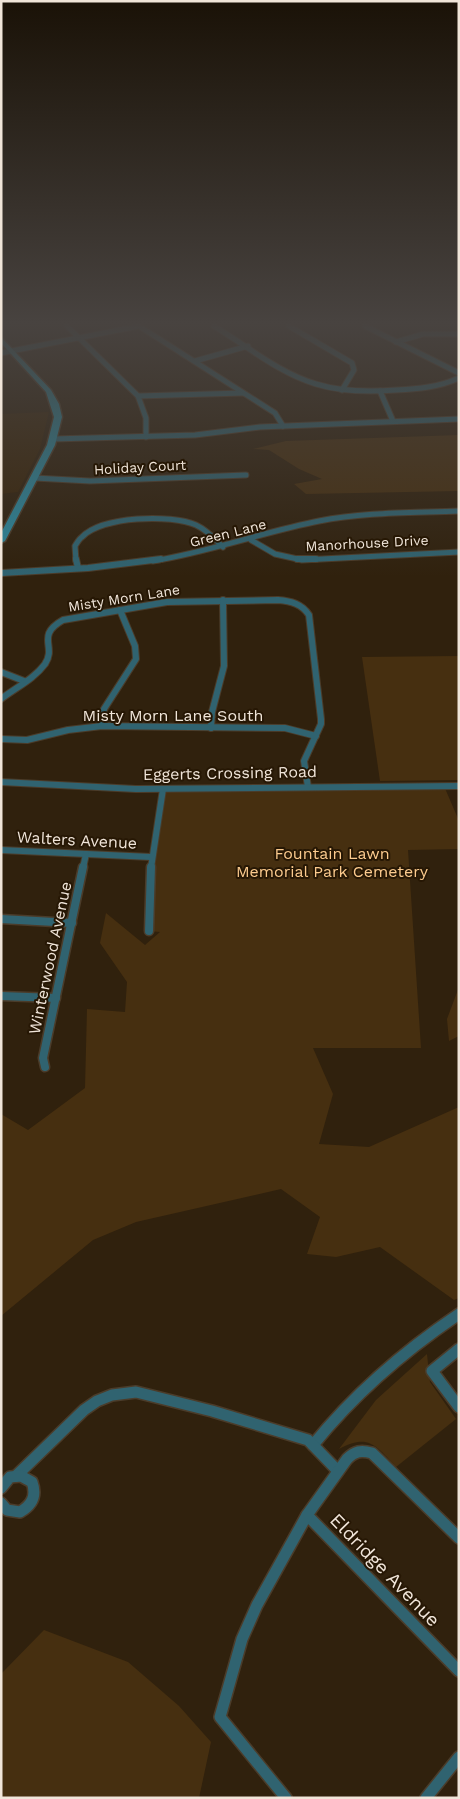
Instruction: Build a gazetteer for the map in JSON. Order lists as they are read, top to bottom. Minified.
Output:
{"streets":{"street":["Holiday Court","Green Lane","Manorhouse Drive","Misty Morn Lane","Misty Morn Lane South","Eggerts Crossing Road","Walters Avenue","Winterwood Avenue","Eldridge Avenue"]},"crossings":[["Green Lane","Manorhouse Drive"],["Misty Morn Lane","Misty Morn Lane South"],["Walters Avenue","Winterwood Avenue"]],"parks":["Fountain Lawn Memorial Park Cemetery"]}
